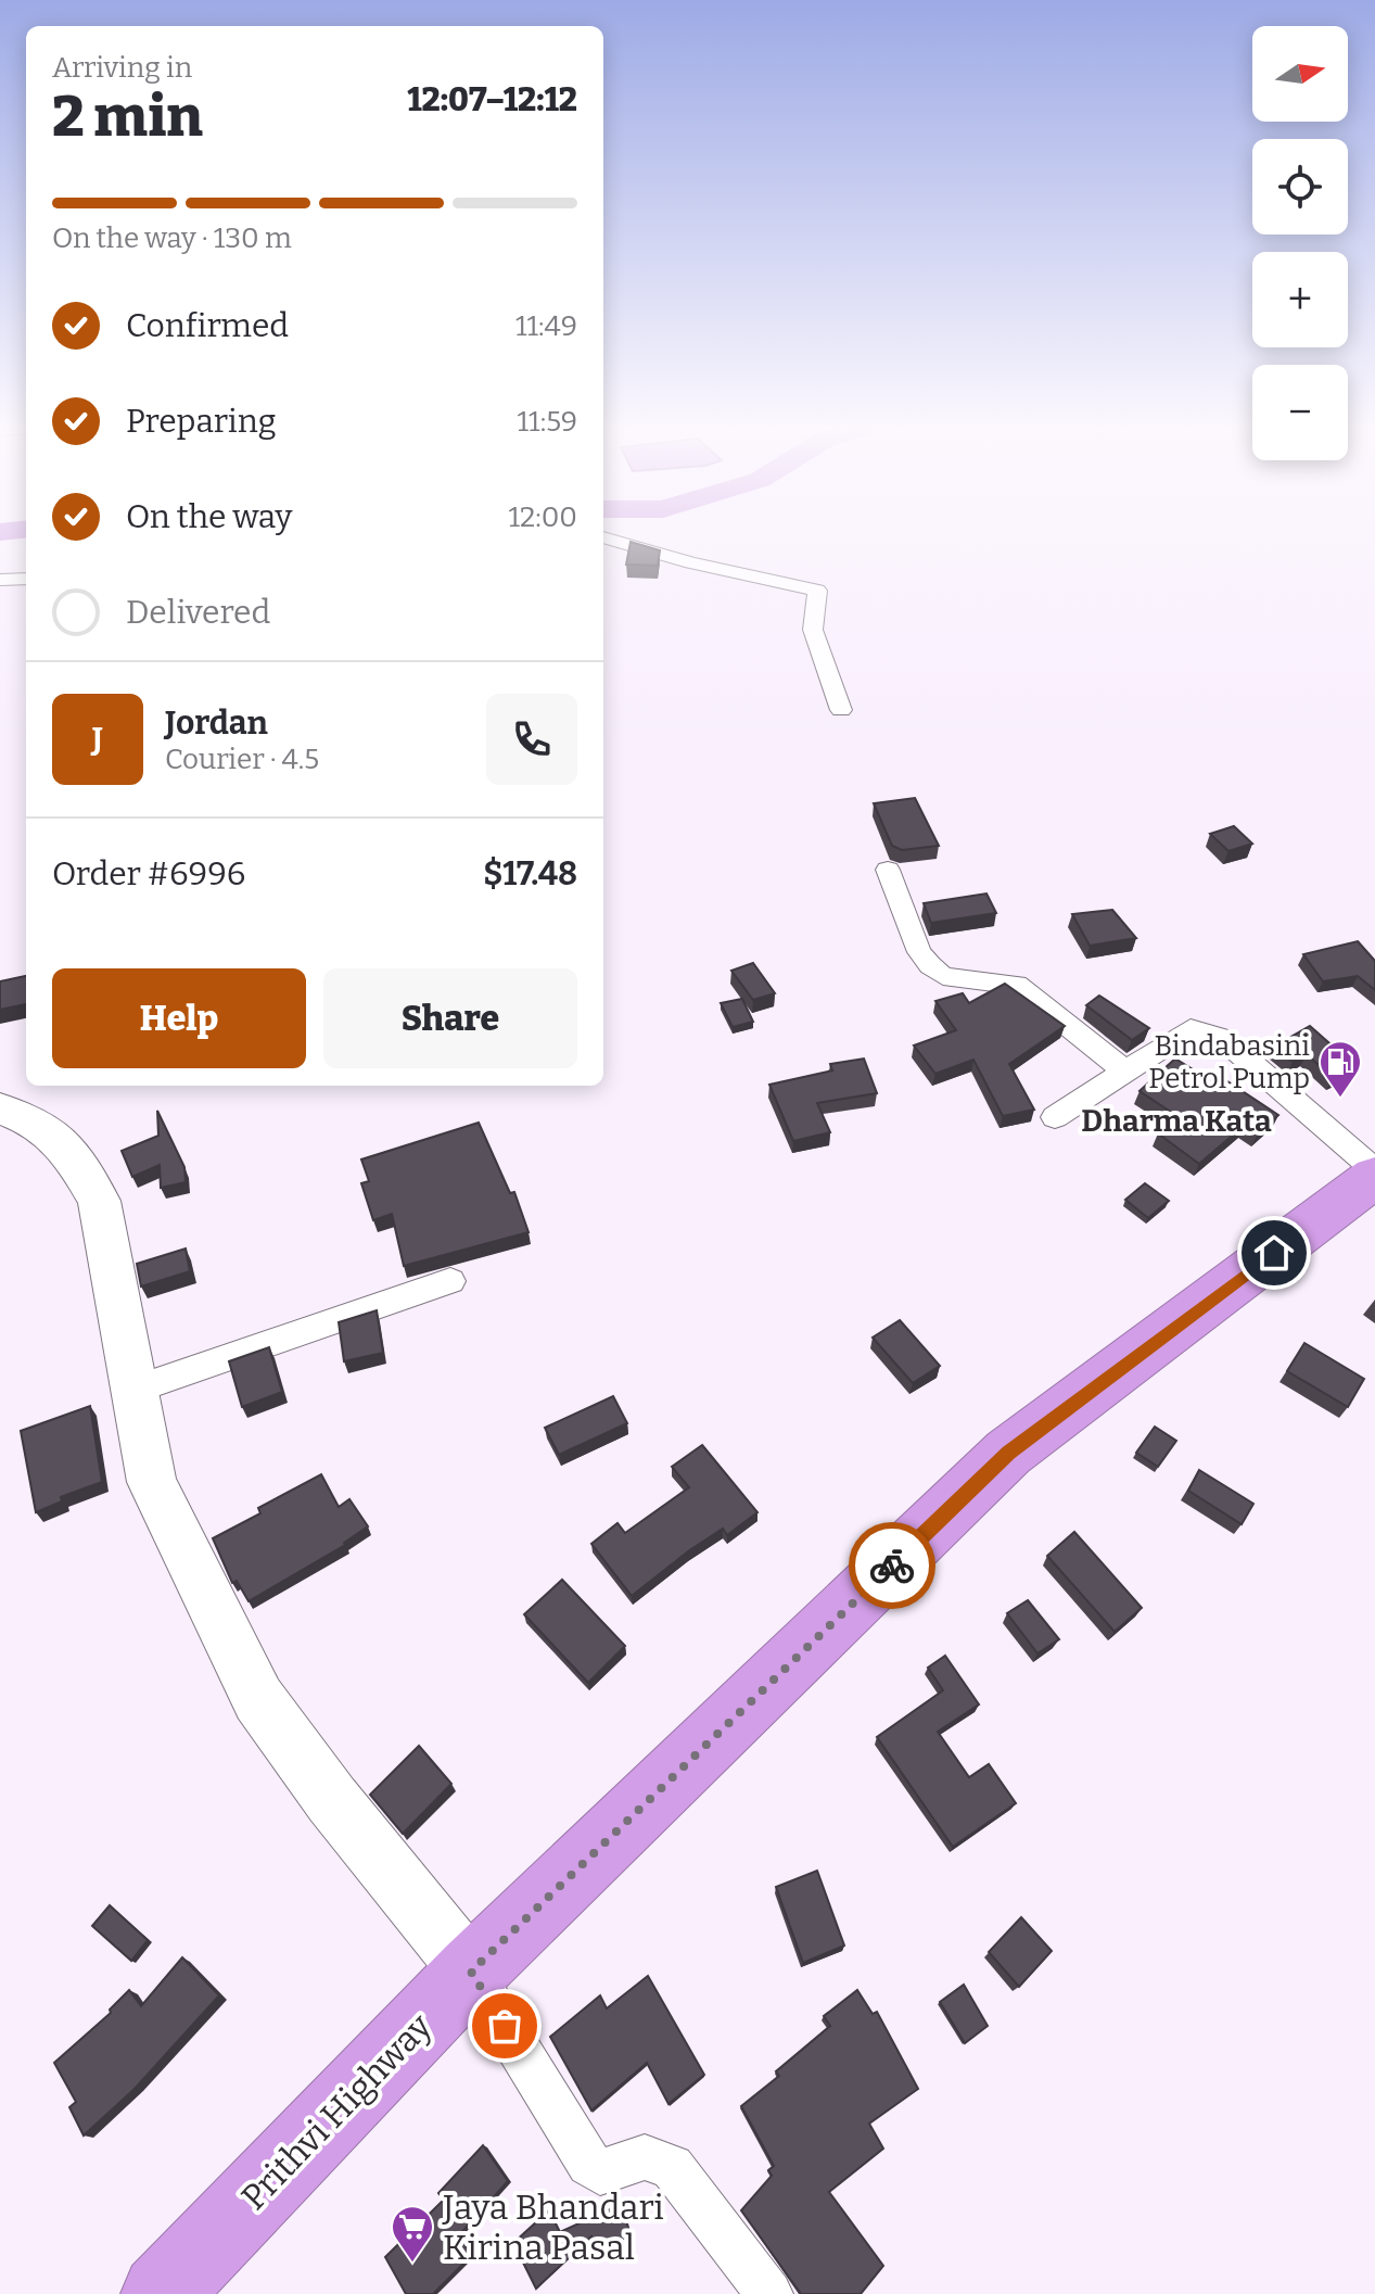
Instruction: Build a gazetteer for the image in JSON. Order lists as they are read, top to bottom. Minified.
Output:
{"streets":{"highway":["Prithvi Highway"]},"districts":["Dharma Kata"],"places":{"fuel station":["Bindabasini Petrol Pump"],"supermarket":["Jaya Bhandari Kirina Pasal"]},"north":"right","page":{"map_buttons":["+","−"],"heading":["2 min","Arriving in","12:07–12:12"],"panel":["Jordan","Courier · 4.5","Order #6996","$17.48"],"bar":"On the way · 130 m","list":[["Confirmed","11:49"],["Preparing","11:59"],["On the way","12:00"],"Delivered"],"round":"J","buttons":["Help","Share"]}}
